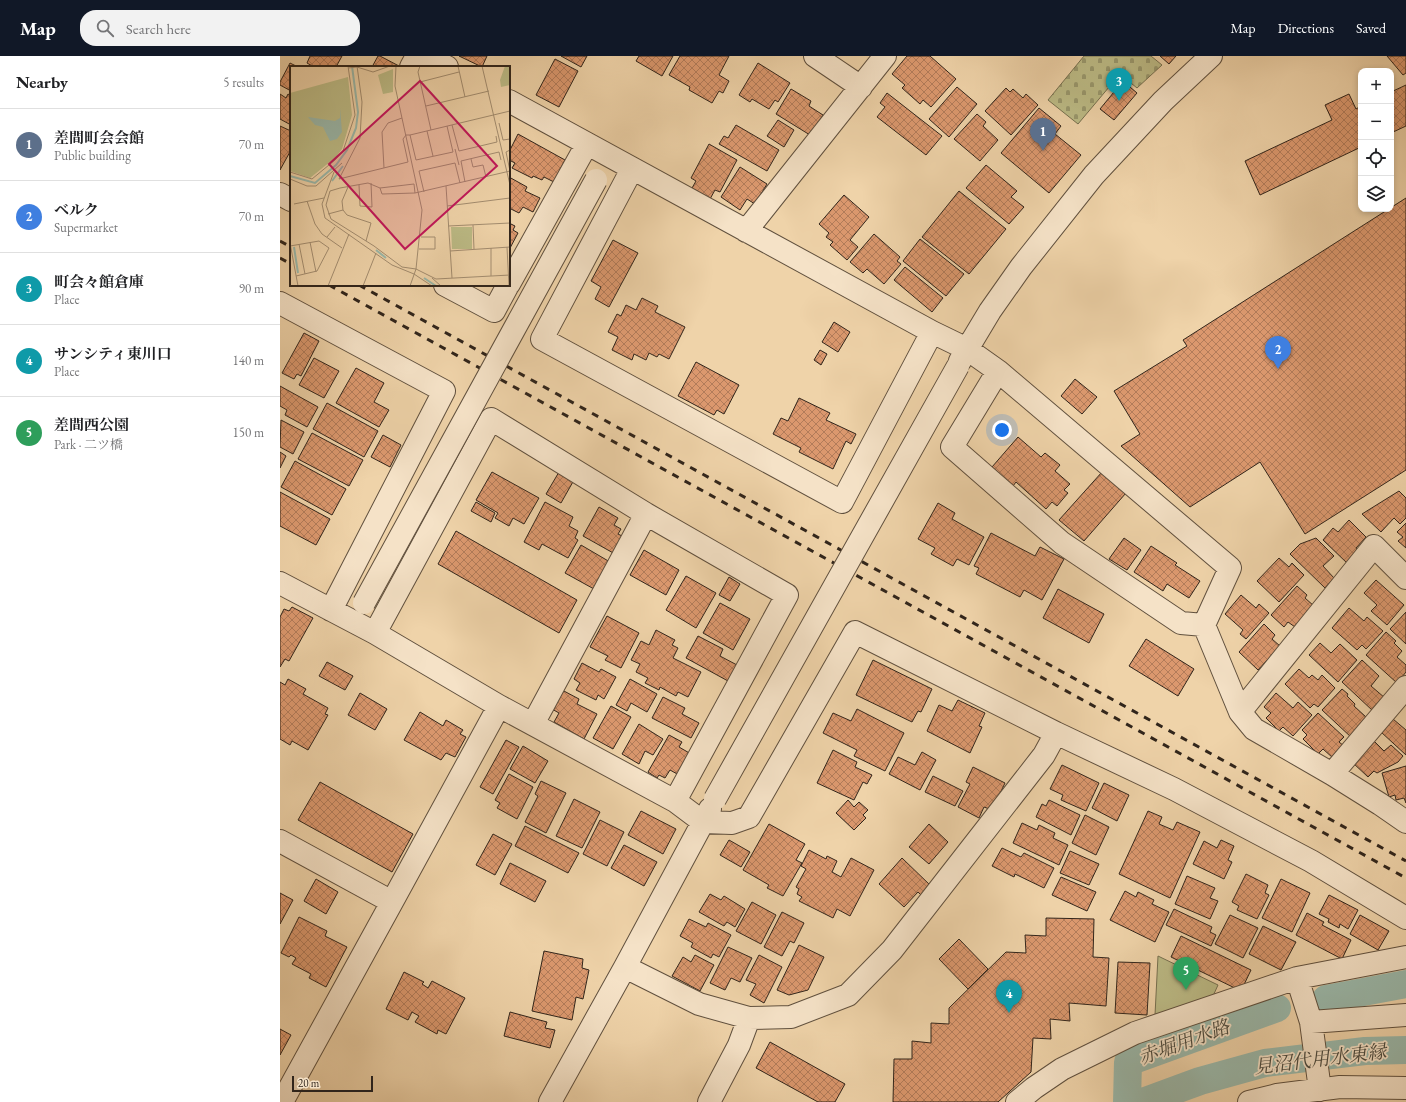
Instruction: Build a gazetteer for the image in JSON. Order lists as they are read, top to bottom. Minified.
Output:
{"water":["赤堀用水路","見沼代用水東縁"],"scale_bar":"20 m","page":{"header":"Map","search":"Search here","nav":["Map","Directions","Saved"],"heading":["Nearby","5 results"],"map_buttons":["+","−"],"pins":["3","1","2","5","4"],"list":[{"mark":"1","name":"差間町会会館","note":"Public building","value":"70 m"},{"mark":"2","name":"ベルク","note":"Supermarket","value":"70 m"},{"mark":"3","name":"町会々館倉庫","note":"Place","value":"90 m"},{"mark":"4","name":"サンシティ東川口","note":"Place","value":"140 m"},{"mark":"5","name":"差間西公園","note":"Park · 二ツ橋","value":"150 m"}],"scale":"20 m"}}
